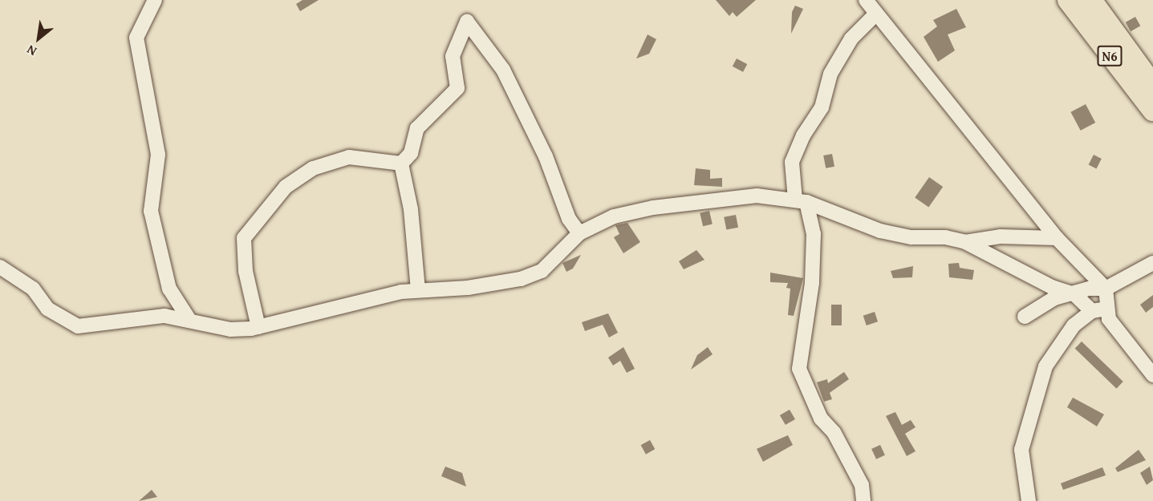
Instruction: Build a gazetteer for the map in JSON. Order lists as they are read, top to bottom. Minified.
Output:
{"streets":{"highway":["N6"]},"north":"bottom left"}
